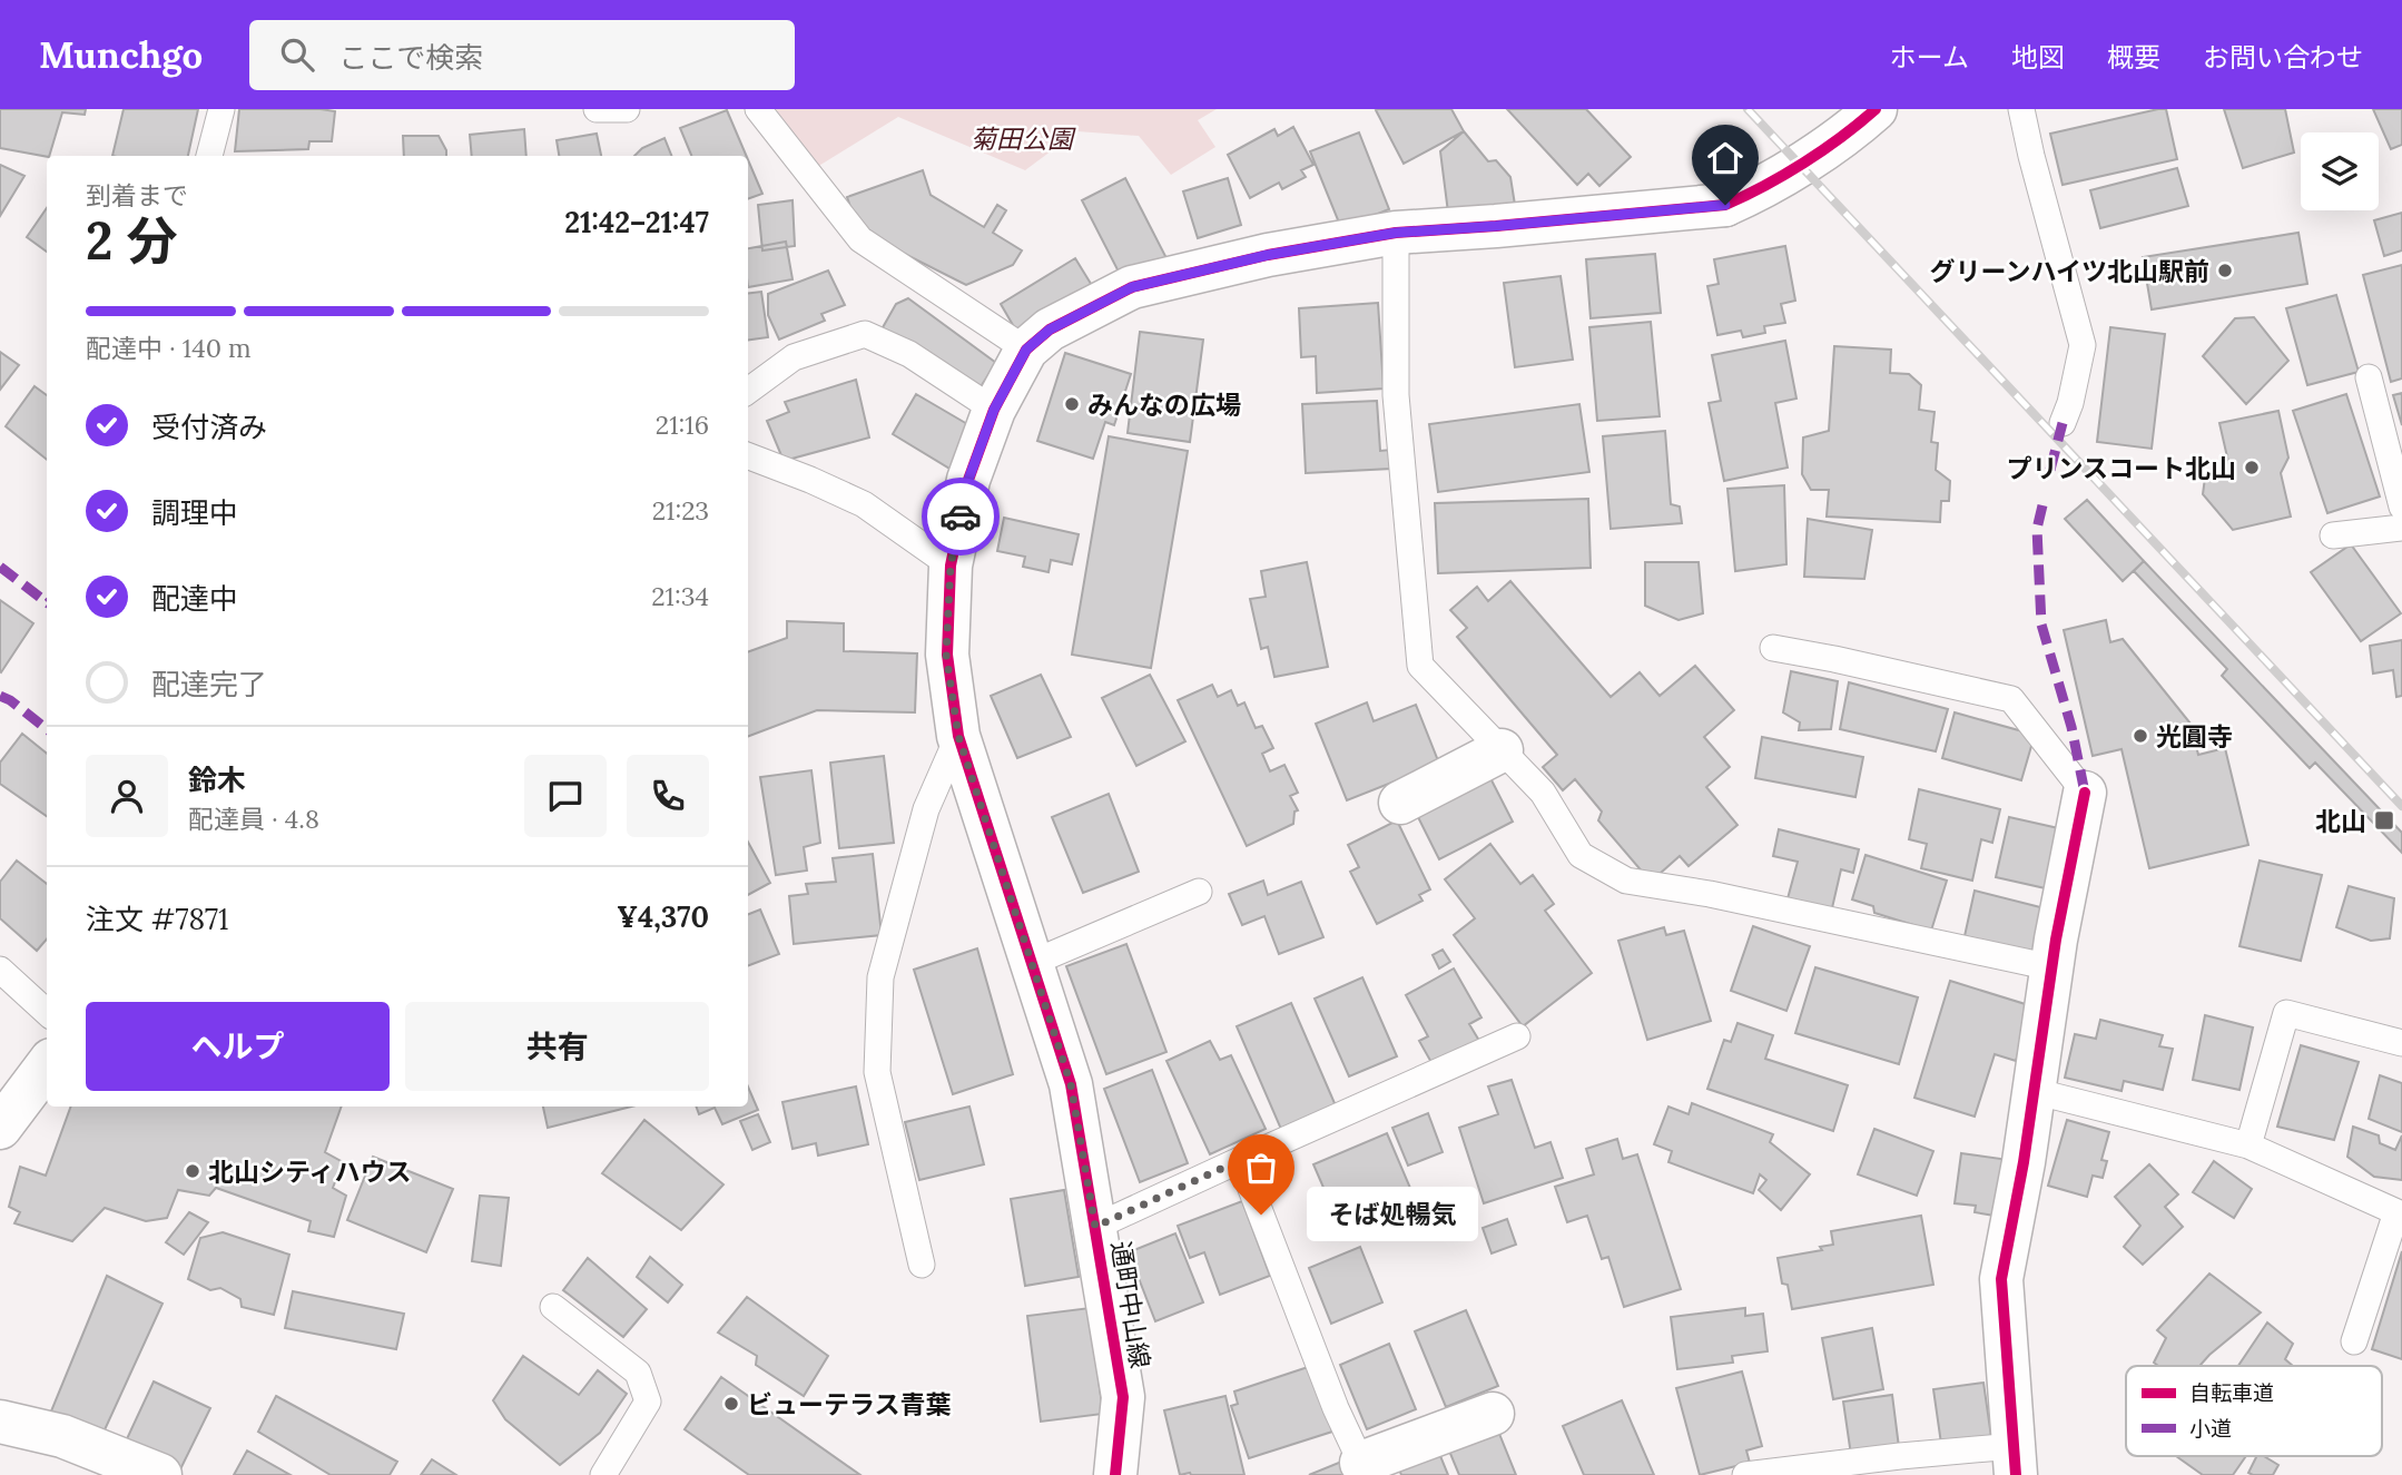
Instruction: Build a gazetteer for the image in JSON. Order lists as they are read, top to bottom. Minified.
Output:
{"streets":{"street":["通町中山線"]},"parks":["菊田公園"],"places":{"other":["グリーンハイツ北山駅前","みんなの広場","プリンスコート北山","光圓寺","北山シティハウス","そば処暢気","ビューテラス青葉"],"transit":["北山"]},"legend":["自転車道","小道"],"page":{"header":"Munchgo","search":"ここで検索","nav":["ホーム","地図","概要","お問い合わせ"],"heading":["2 分","到着まで","21:42–21:47"],"panel":["鈴木","配達員 · 4.8","注文 #7871","¥4,370"],"bar":"配達中 · 140 m","list":[["受付済み","21:16"],["調理中","21:23"],["配達中","21:34"],"配達完了"],"buttons":["ヘルプ","共有"],"bubble":"そば処暢気"}}
